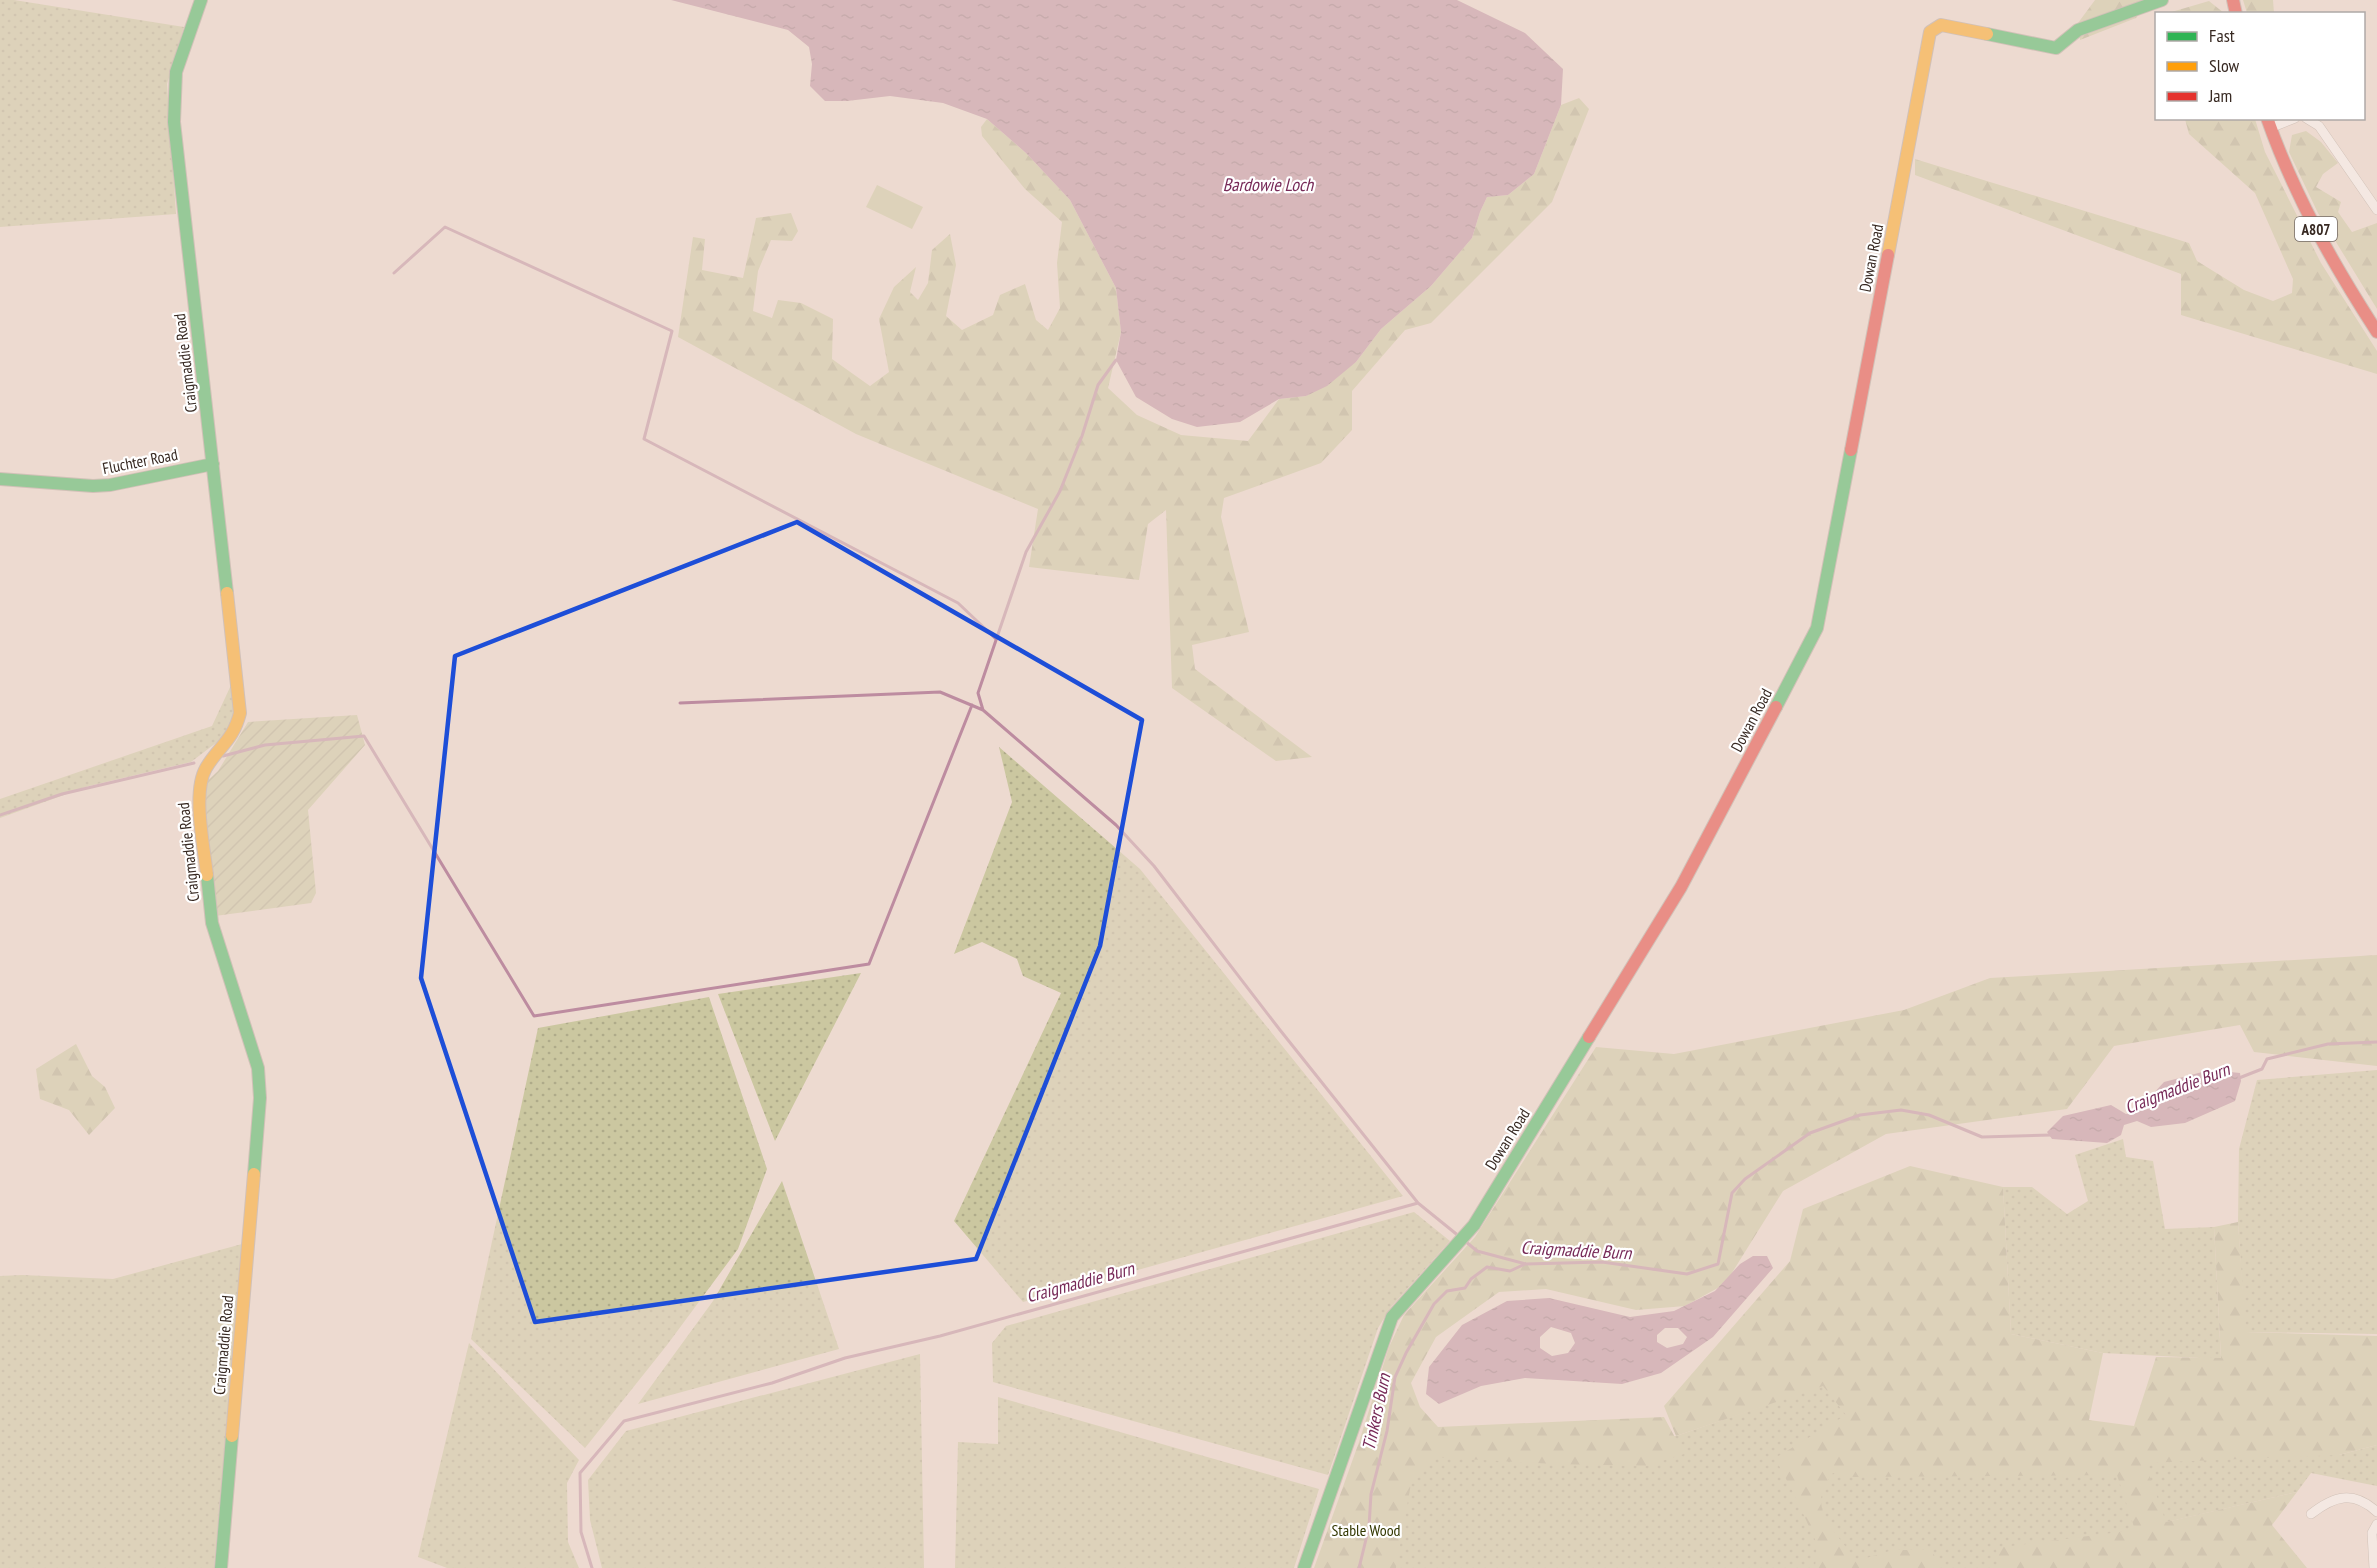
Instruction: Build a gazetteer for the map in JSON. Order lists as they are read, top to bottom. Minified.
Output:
{"streets":{"street":["A807","Dowan Road","Craigmaddie Road","Fluchter Road"]},"crossings":[["Craigmaddie Road","Fluchter Road"]],"water":["Bardowie Loch","Craigmaddie Burn","Tinkers Burn"],"parks":["Stable Wood"],"legend":["Fast","Slow","Jam"]}
